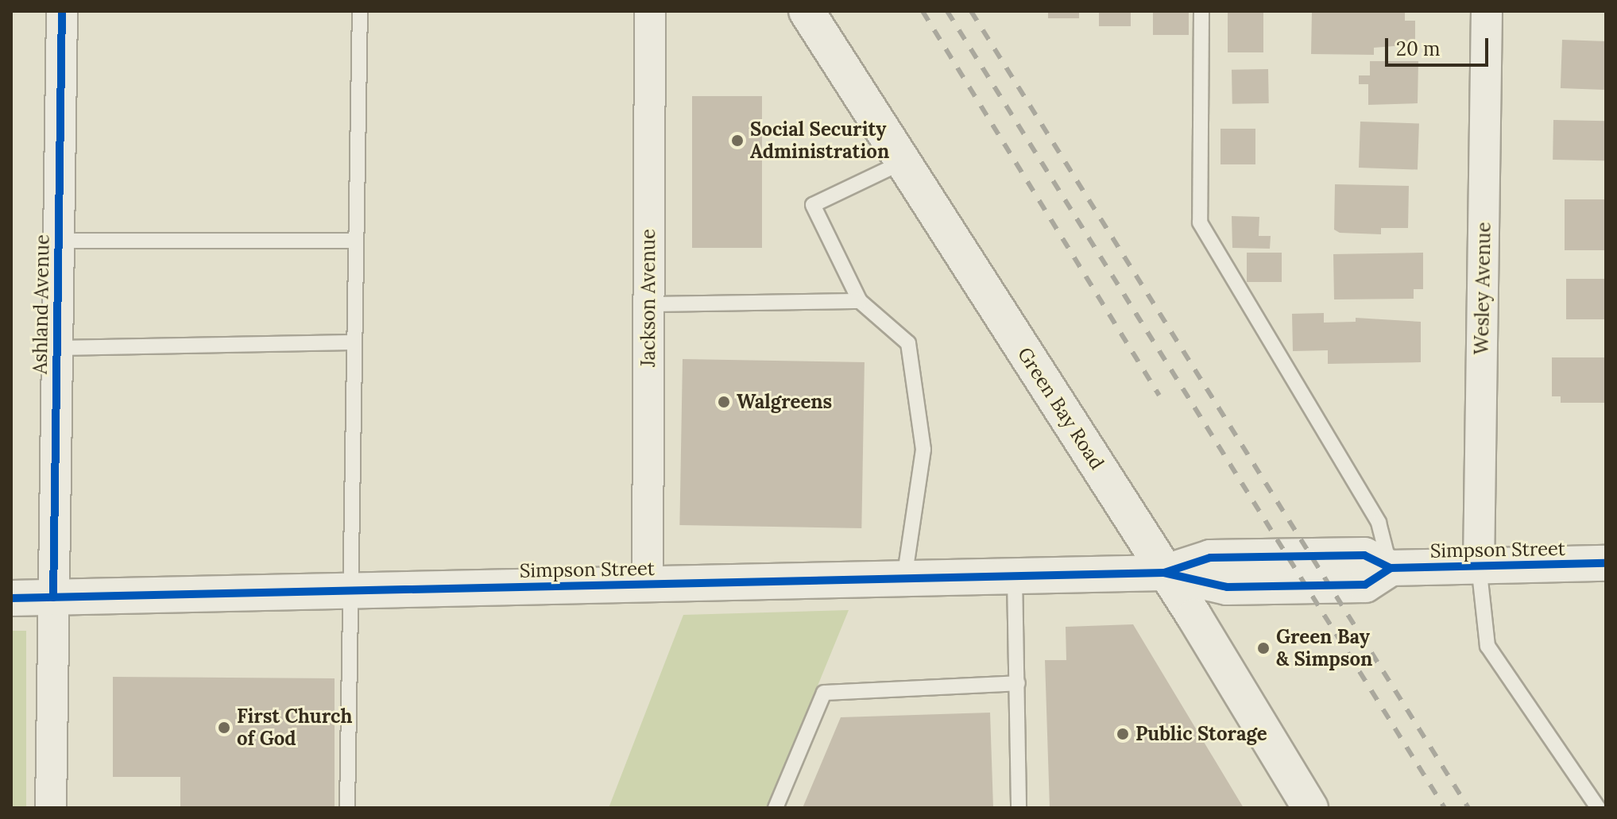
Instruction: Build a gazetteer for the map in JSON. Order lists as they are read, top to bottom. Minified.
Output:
{"streets":{"street":["Wesley Avenue","Jackson Avenue","Ashland Avenue","Green Bay Road","Simpson Street"]},"crossings":[["Wesley Avenue","Simpson Street"],["Jackson Avenue","Simpson Street"],["Ashland Avenue","Simpson Street"],["Green Bay Road","Simpson Street"]],"places":["Social Security Administration","Walgreens","Green Bay & Simpson","First Church of God","Public Storage"],"scale_bar":"20 m"}
